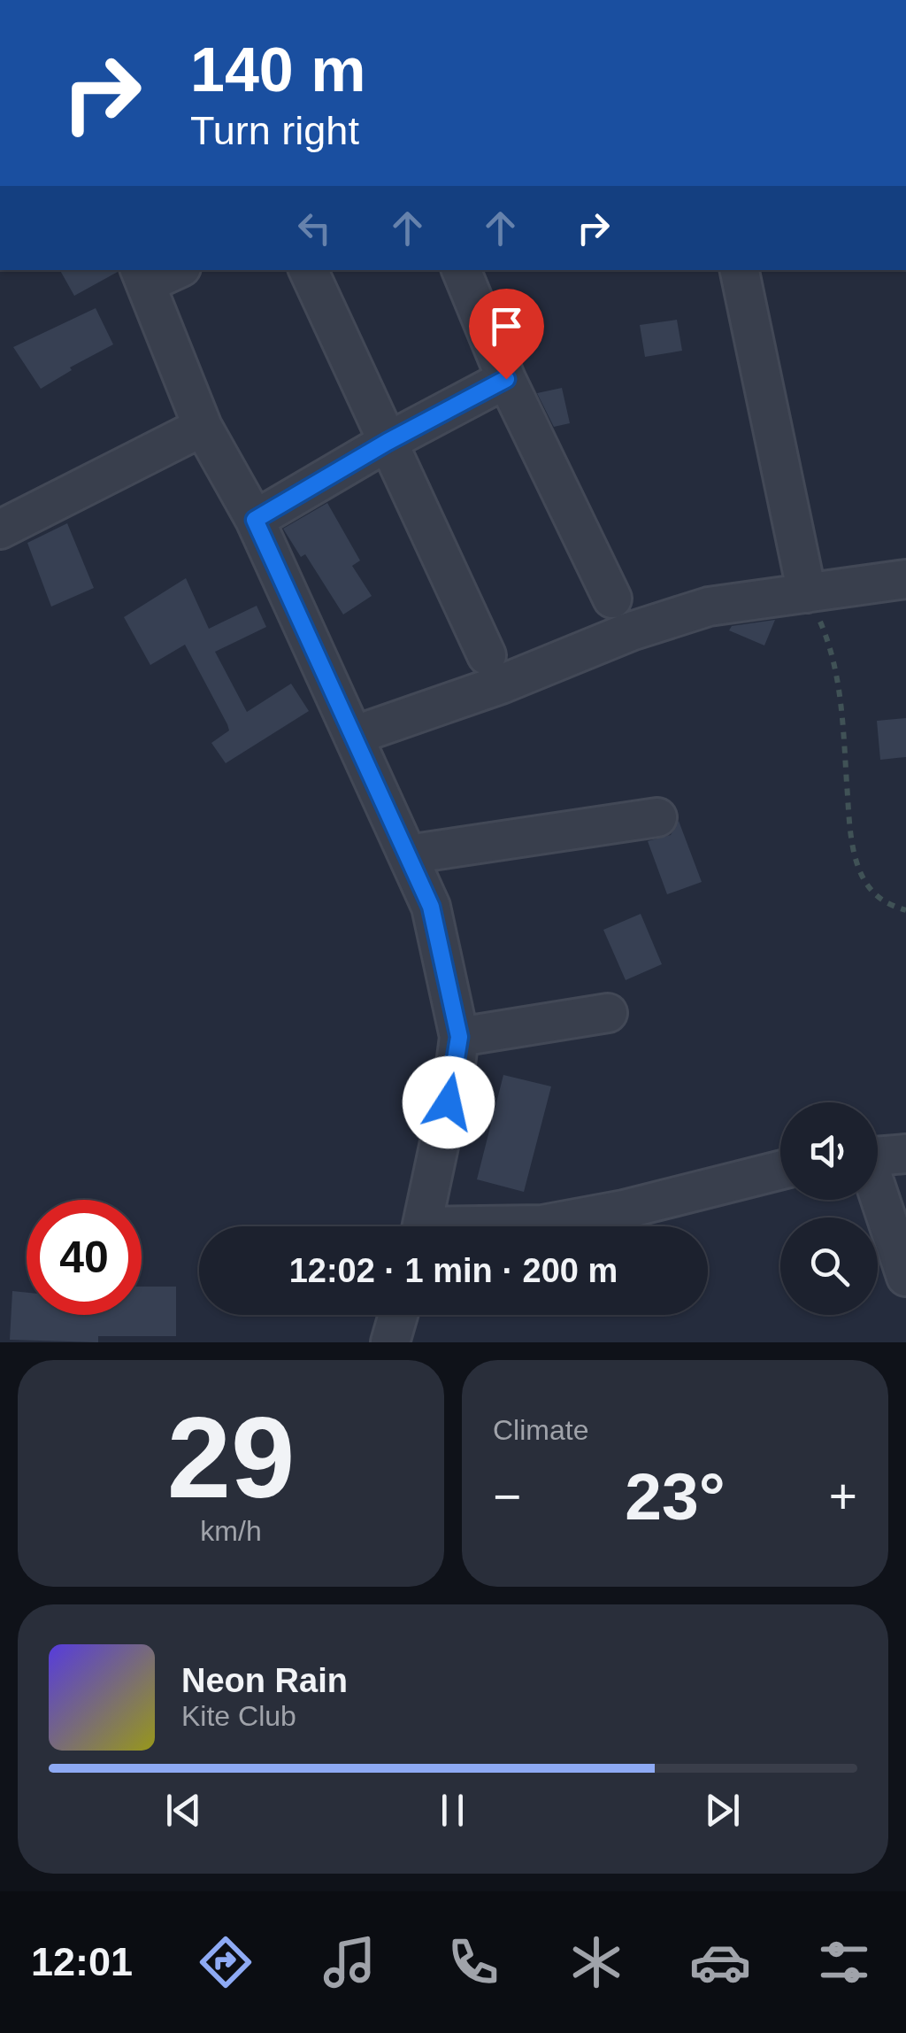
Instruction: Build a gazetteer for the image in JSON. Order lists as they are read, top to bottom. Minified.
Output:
{"page":{"turn":["140 m","Turn right"],"limit":"40","trip":"12:02 · 1 min · 200 m","tile":[["29","km/h"],"Climate"],"heat":["−","23°","+"],"song":["Neon Rain","Kite Club"],"tabs":"12:01"}}
